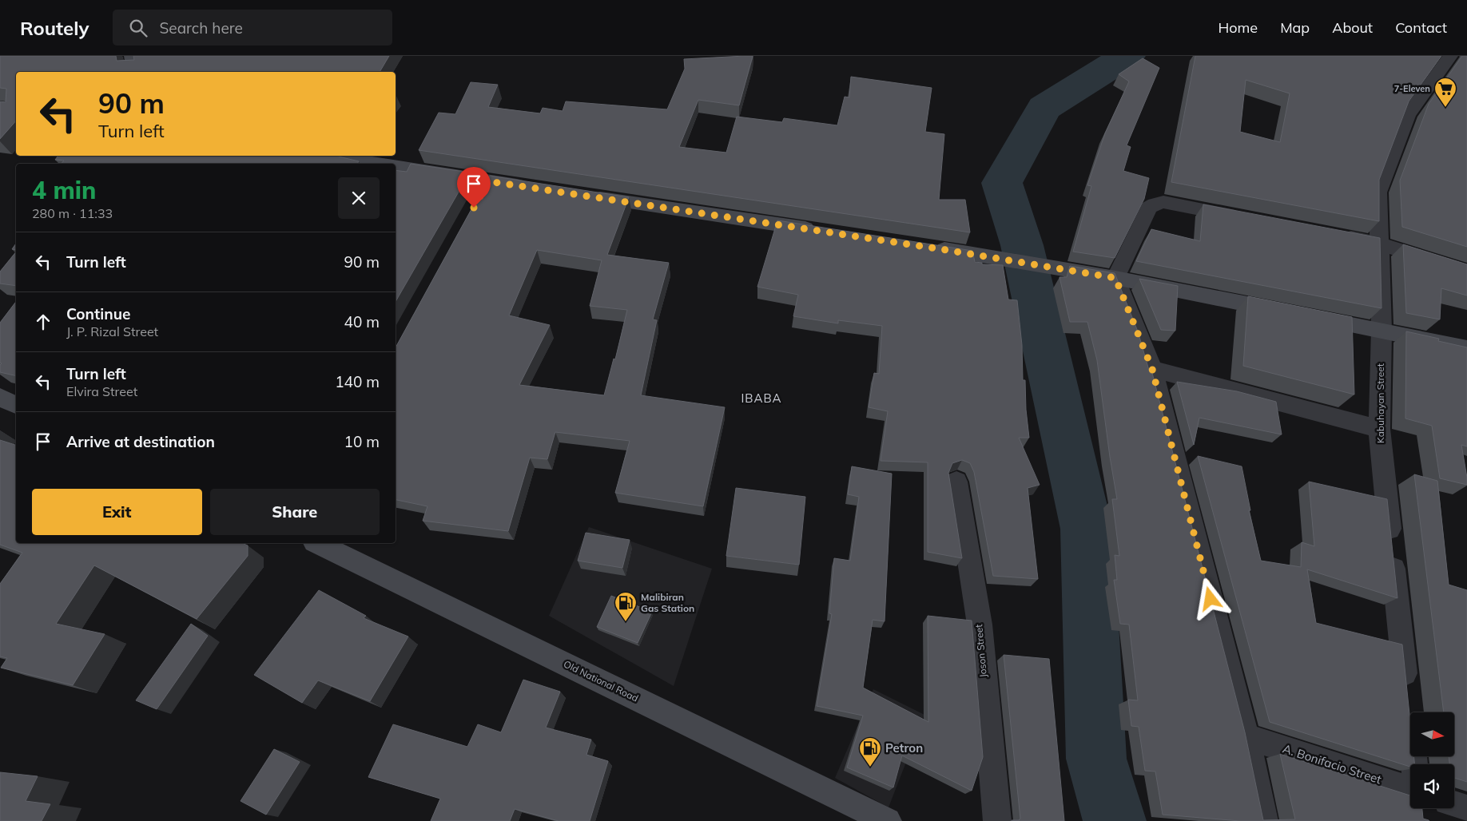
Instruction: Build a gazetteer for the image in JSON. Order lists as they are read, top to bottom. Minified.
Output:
{"streets":{"main road":["Old National Road"],"street":["Kabuhayan Street","Joson Street","A. Bonifacio Street"]},"districts":["IBABA"],"places":{"supermarket":["7-Eleven"],"fuel station":["Malibiran Gas Station","Petron"]},"north":"right","page":{"header":"Routely","search":"Search here","nav":["Home","Map","About","Contact"],"turn":["90 m","Turn left"],"heading":["4 min","280 m · 11:33"],"list":[{"name":"Turn left","value":"90 m"},{"name":"Continue","note":"J. P. Rizal Street","value":"40 m"},{"name":"Turn left","note":"Elvira Street","value":"140 m"},{"name":"Arrive at destination","value":"10 m"}],"buttons":["Exit","Share"]}}
